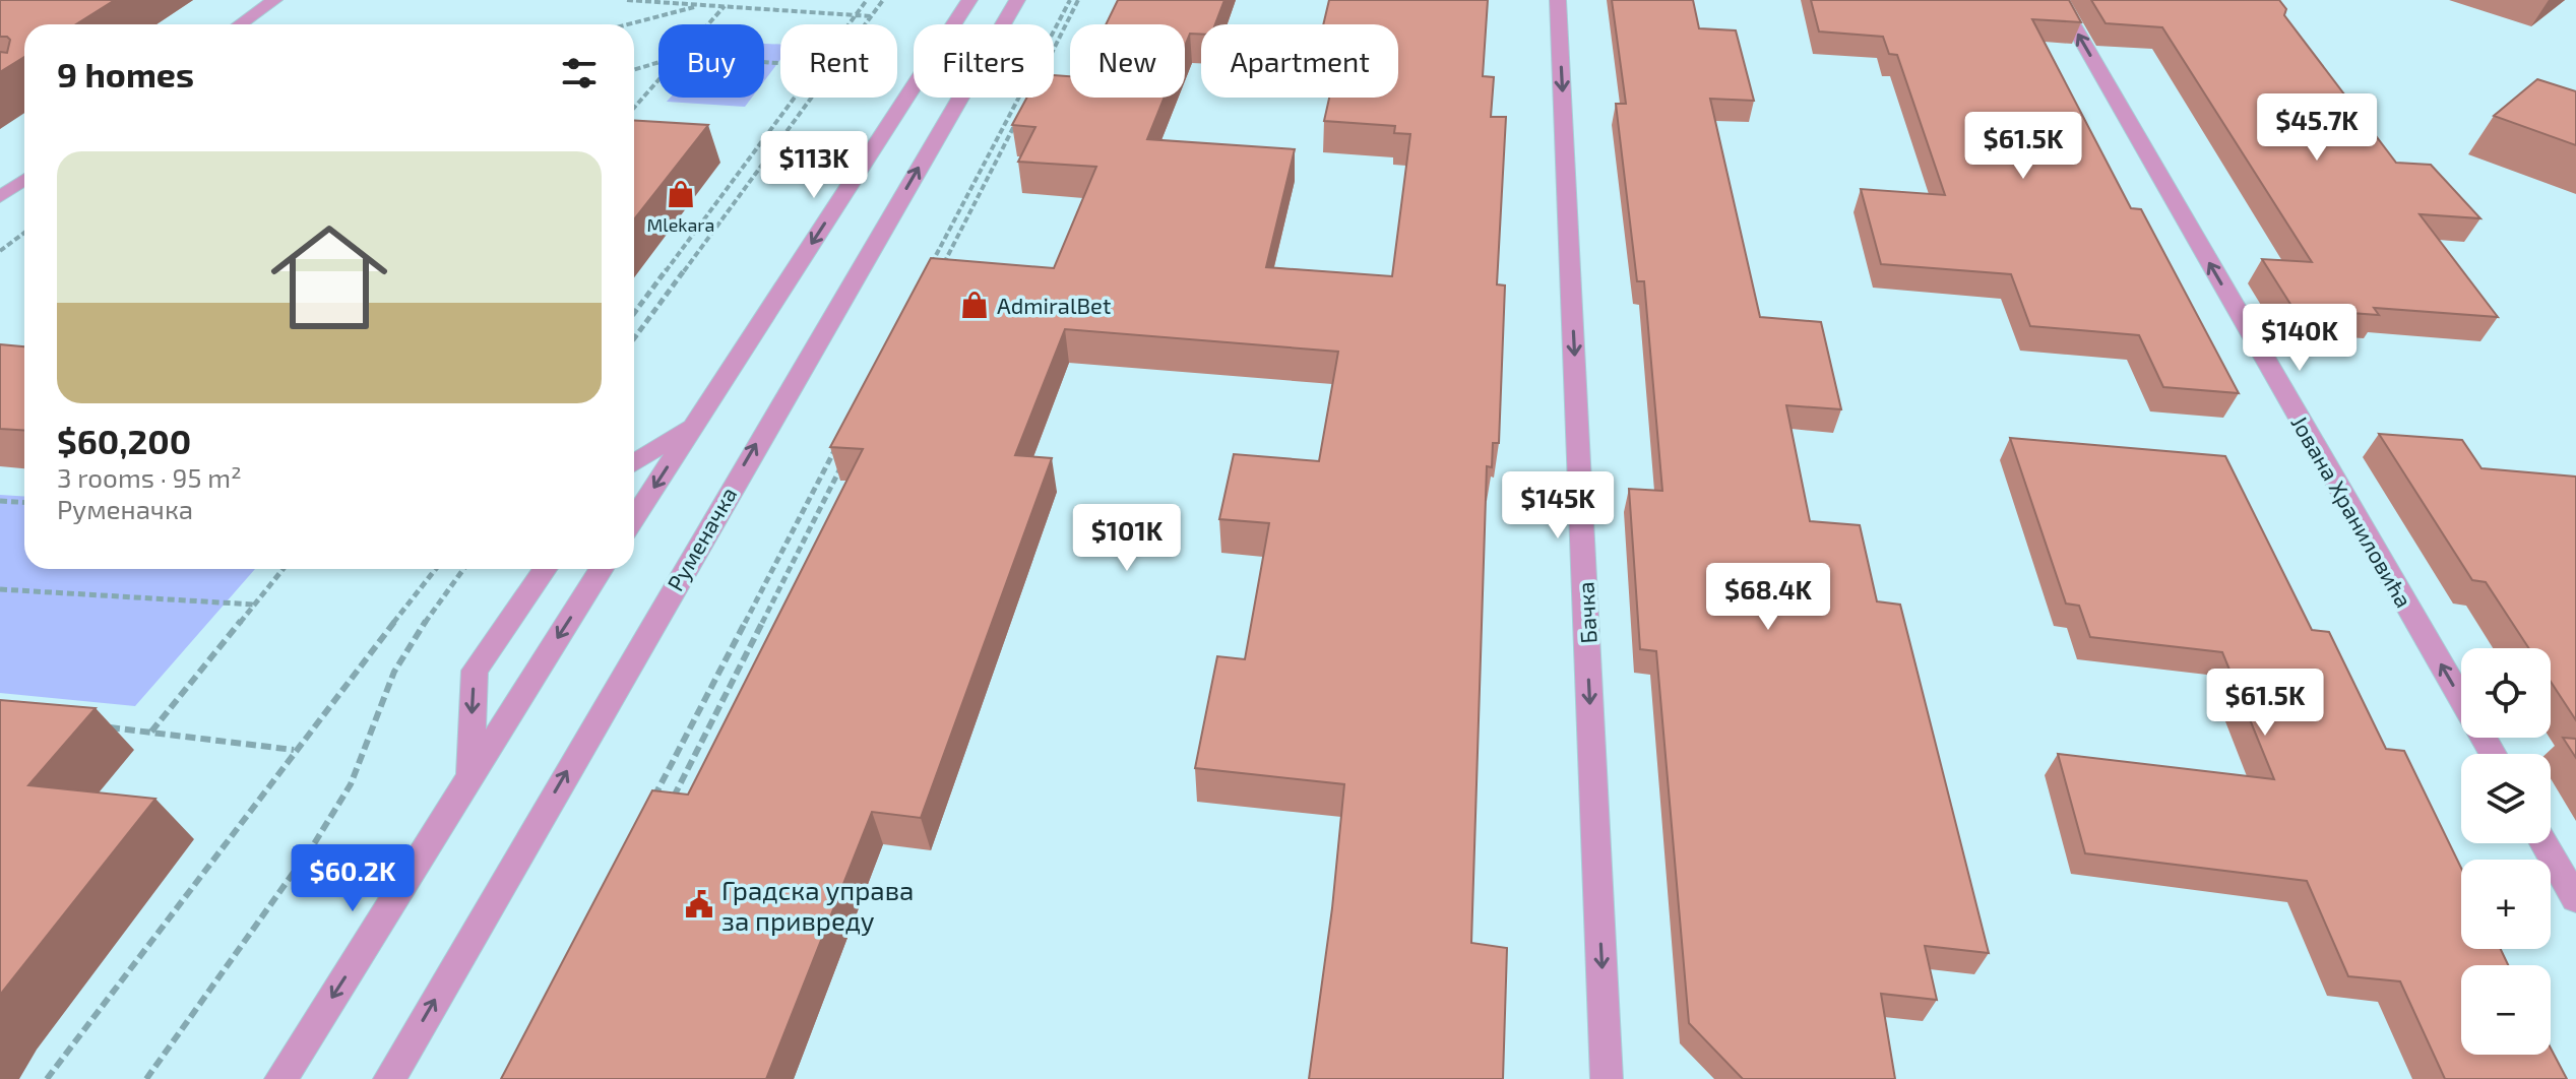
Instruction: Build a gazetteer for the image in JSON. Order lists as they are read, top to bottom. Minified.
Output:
{"streets":{"street":["Јована Храниловића","Руменачка","Бачка"]},"one_way":["Јована Храниловића","Бачка"],"places":{"shop":["Mlekara","AdmiralBet"],"public building":["Градска управа за привреду"]},"page":{"chip":["Buy","Rent","Filters","New","Apartment"],"heading":"9 homes","price":["$45.7K","$61.5K","$113K","$140K","$145K","$101K","$68.4K","$61.5K","$60.2K"],"list":[{"name":"$60,200","note":"3 rooms · 95 m² · Руменачка"}],"map_buttons":["+","−"]}}
